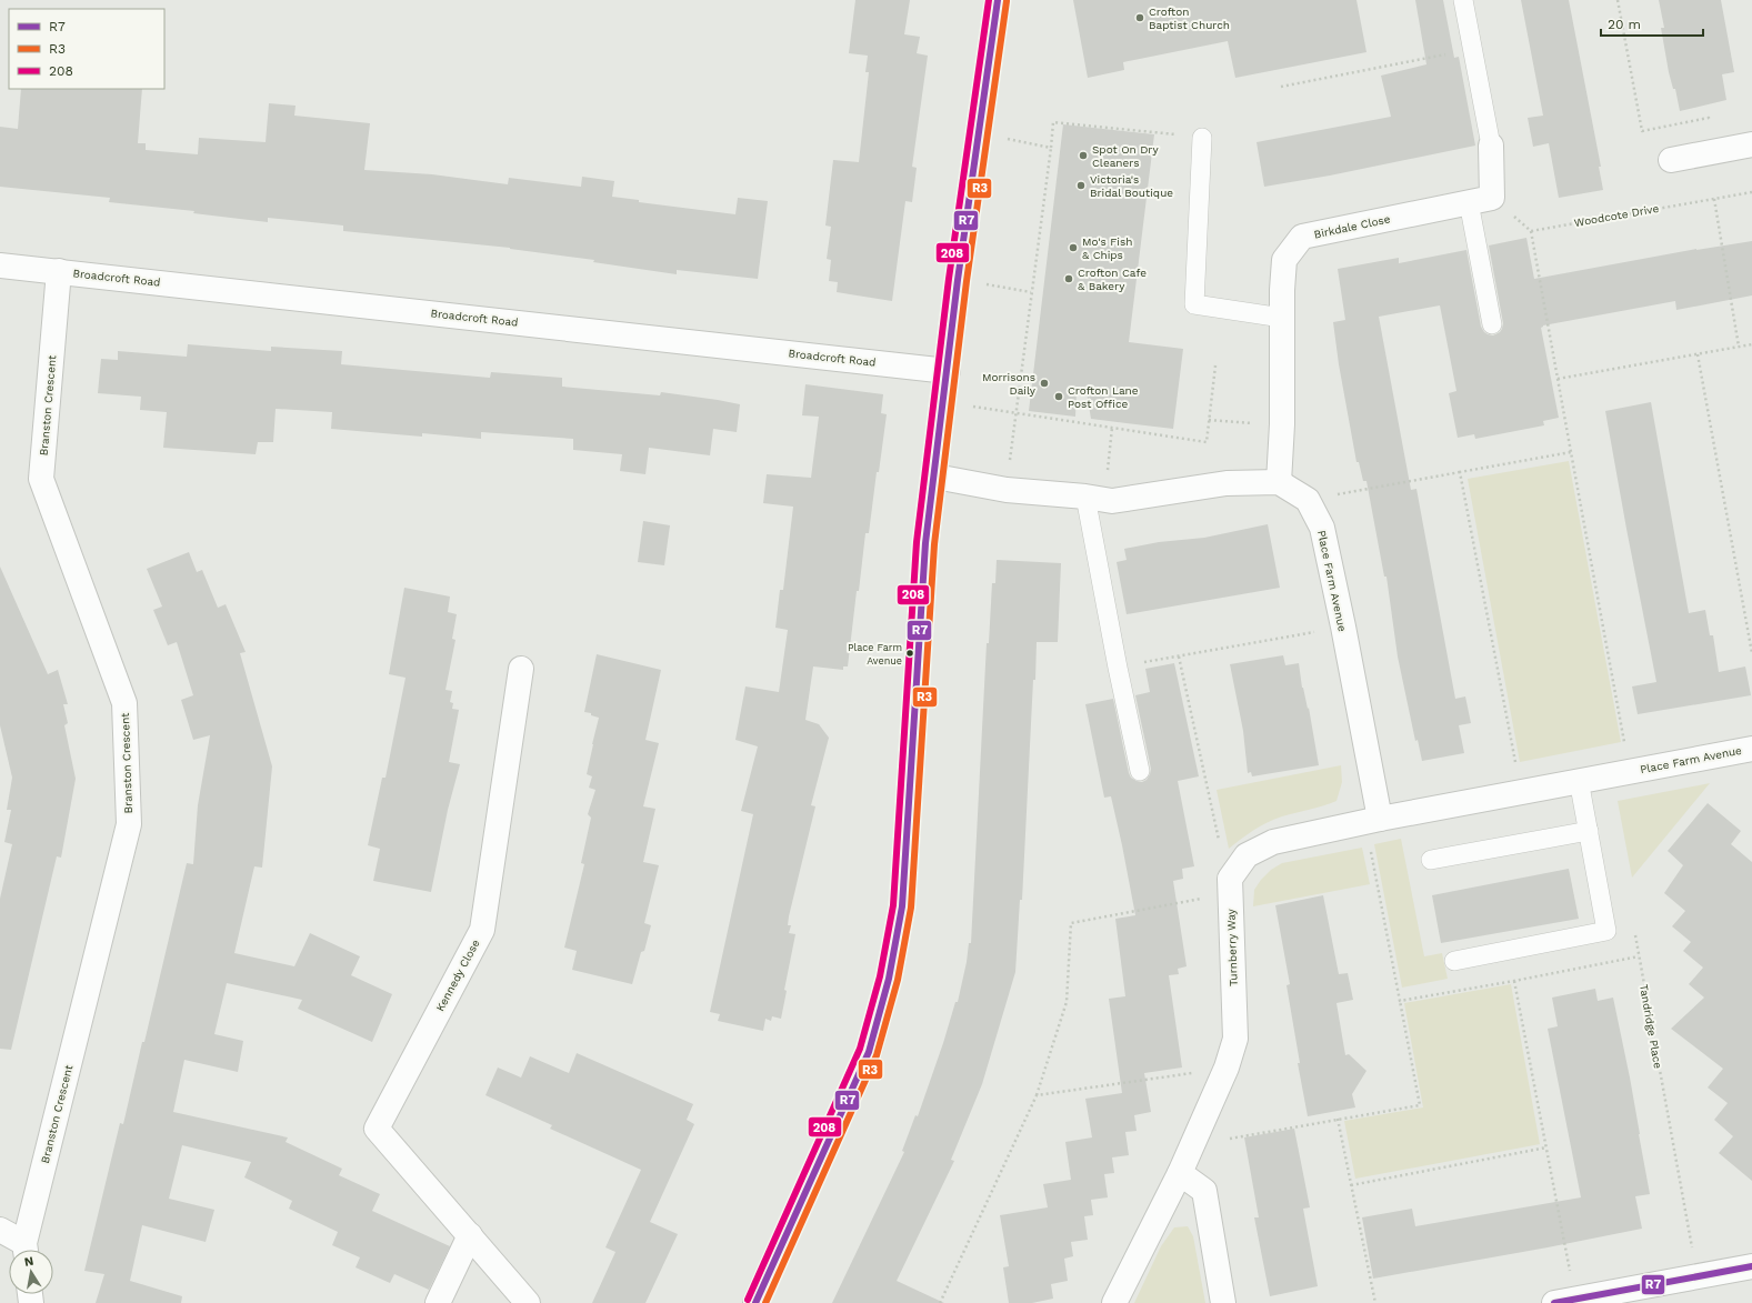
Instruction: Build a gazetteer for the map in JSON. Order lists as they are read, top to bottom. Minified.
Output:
{"streets":{"street":["Birkdale Close","Broadcroft Road","Branston Crescent","Place Farm Avenue","Turnberry Way","Kennedy Close"],"path":["Woodcote Drive","Tandridge Place"]},"crossings":[["Woodcote Drive","Place Farm Avenue"],["Broadcroft Road","Branston Crescent"],["Place Farm Avenue","Turnberry Way"]],"places":["Crofton Baptist Church","Spot On Dry Cleaners","Victoria's Bridal Boutique","Mo's Fish & Chips","Crofton Cafe & Bakery","Morrisons Daily","Crofton Lane Post Office","Place Farm Avenue"],"lines":["transit line R7","transit line 208","transit line R3"],"legend":["R7","R3","208"],"scale_bar":"20 m","north":"top"}
